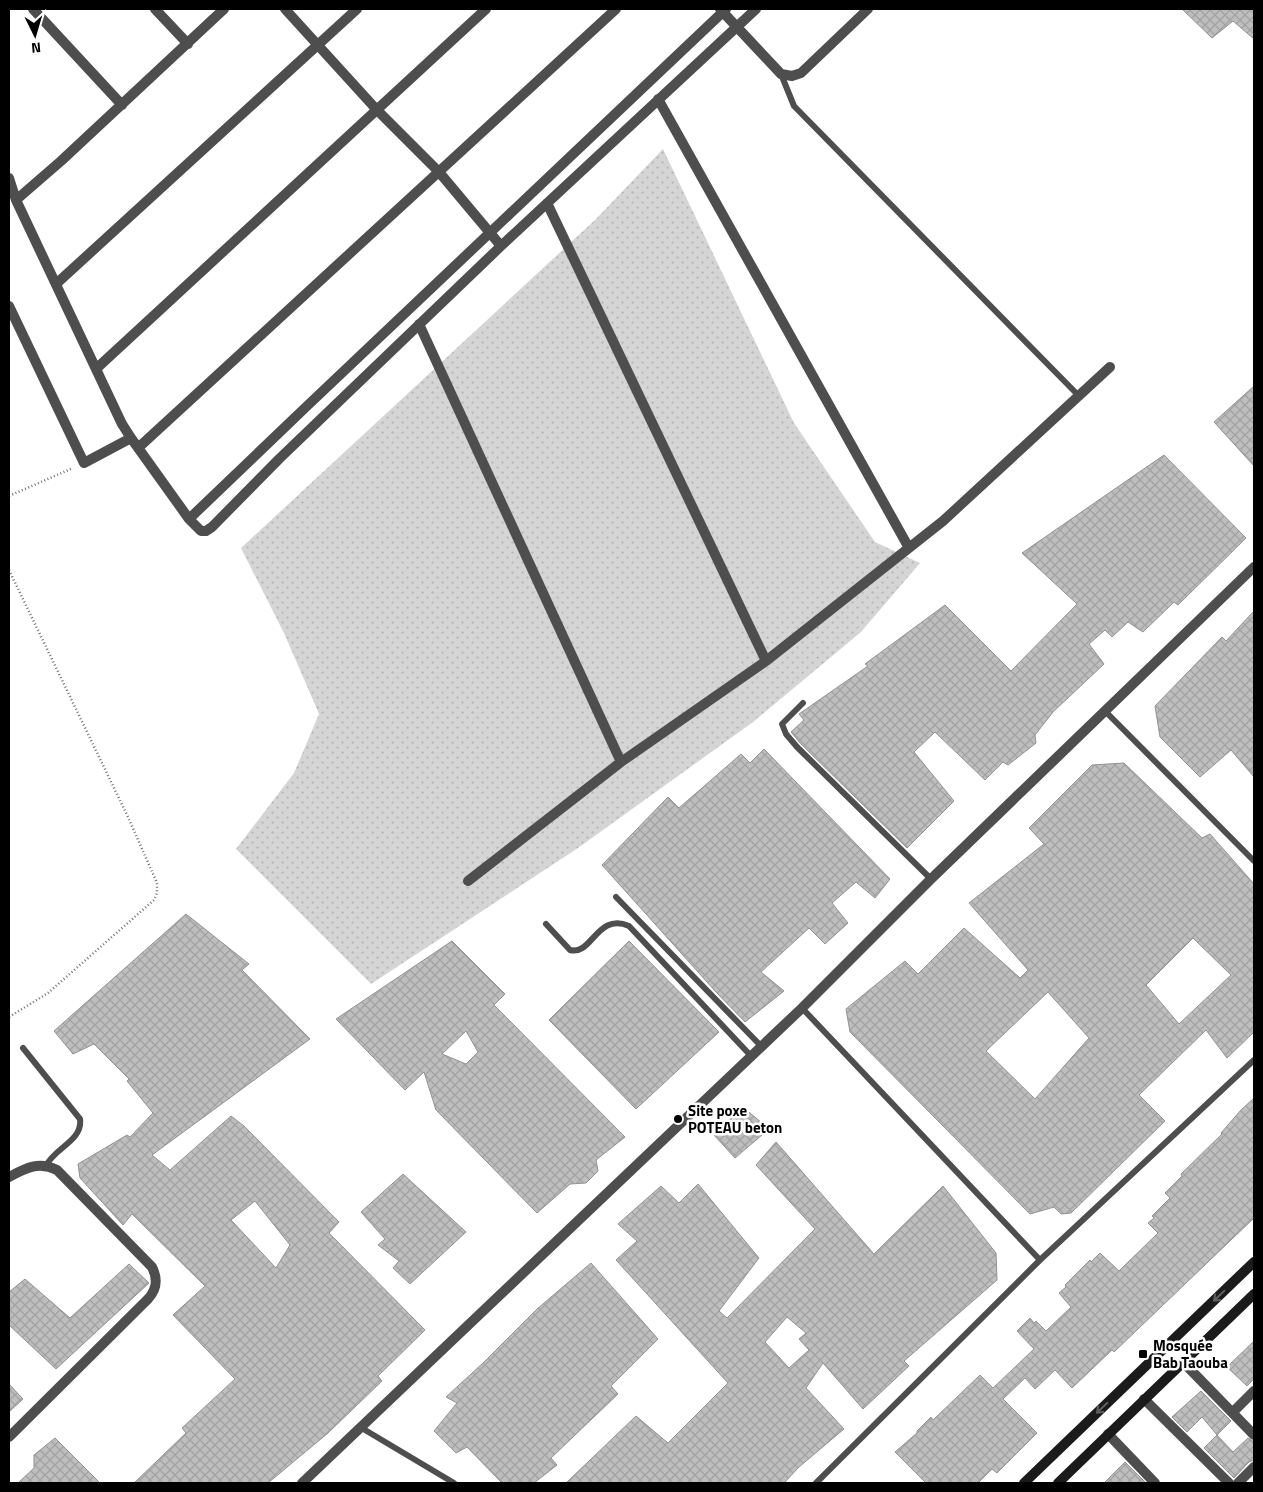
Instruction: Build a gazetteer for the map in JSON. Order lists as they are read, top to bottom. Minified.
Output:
{"places":{"other":["Site poxe POTEAU beton"],"transit":["Mosquée Bab Taouba"]},"north":"bottom"}
